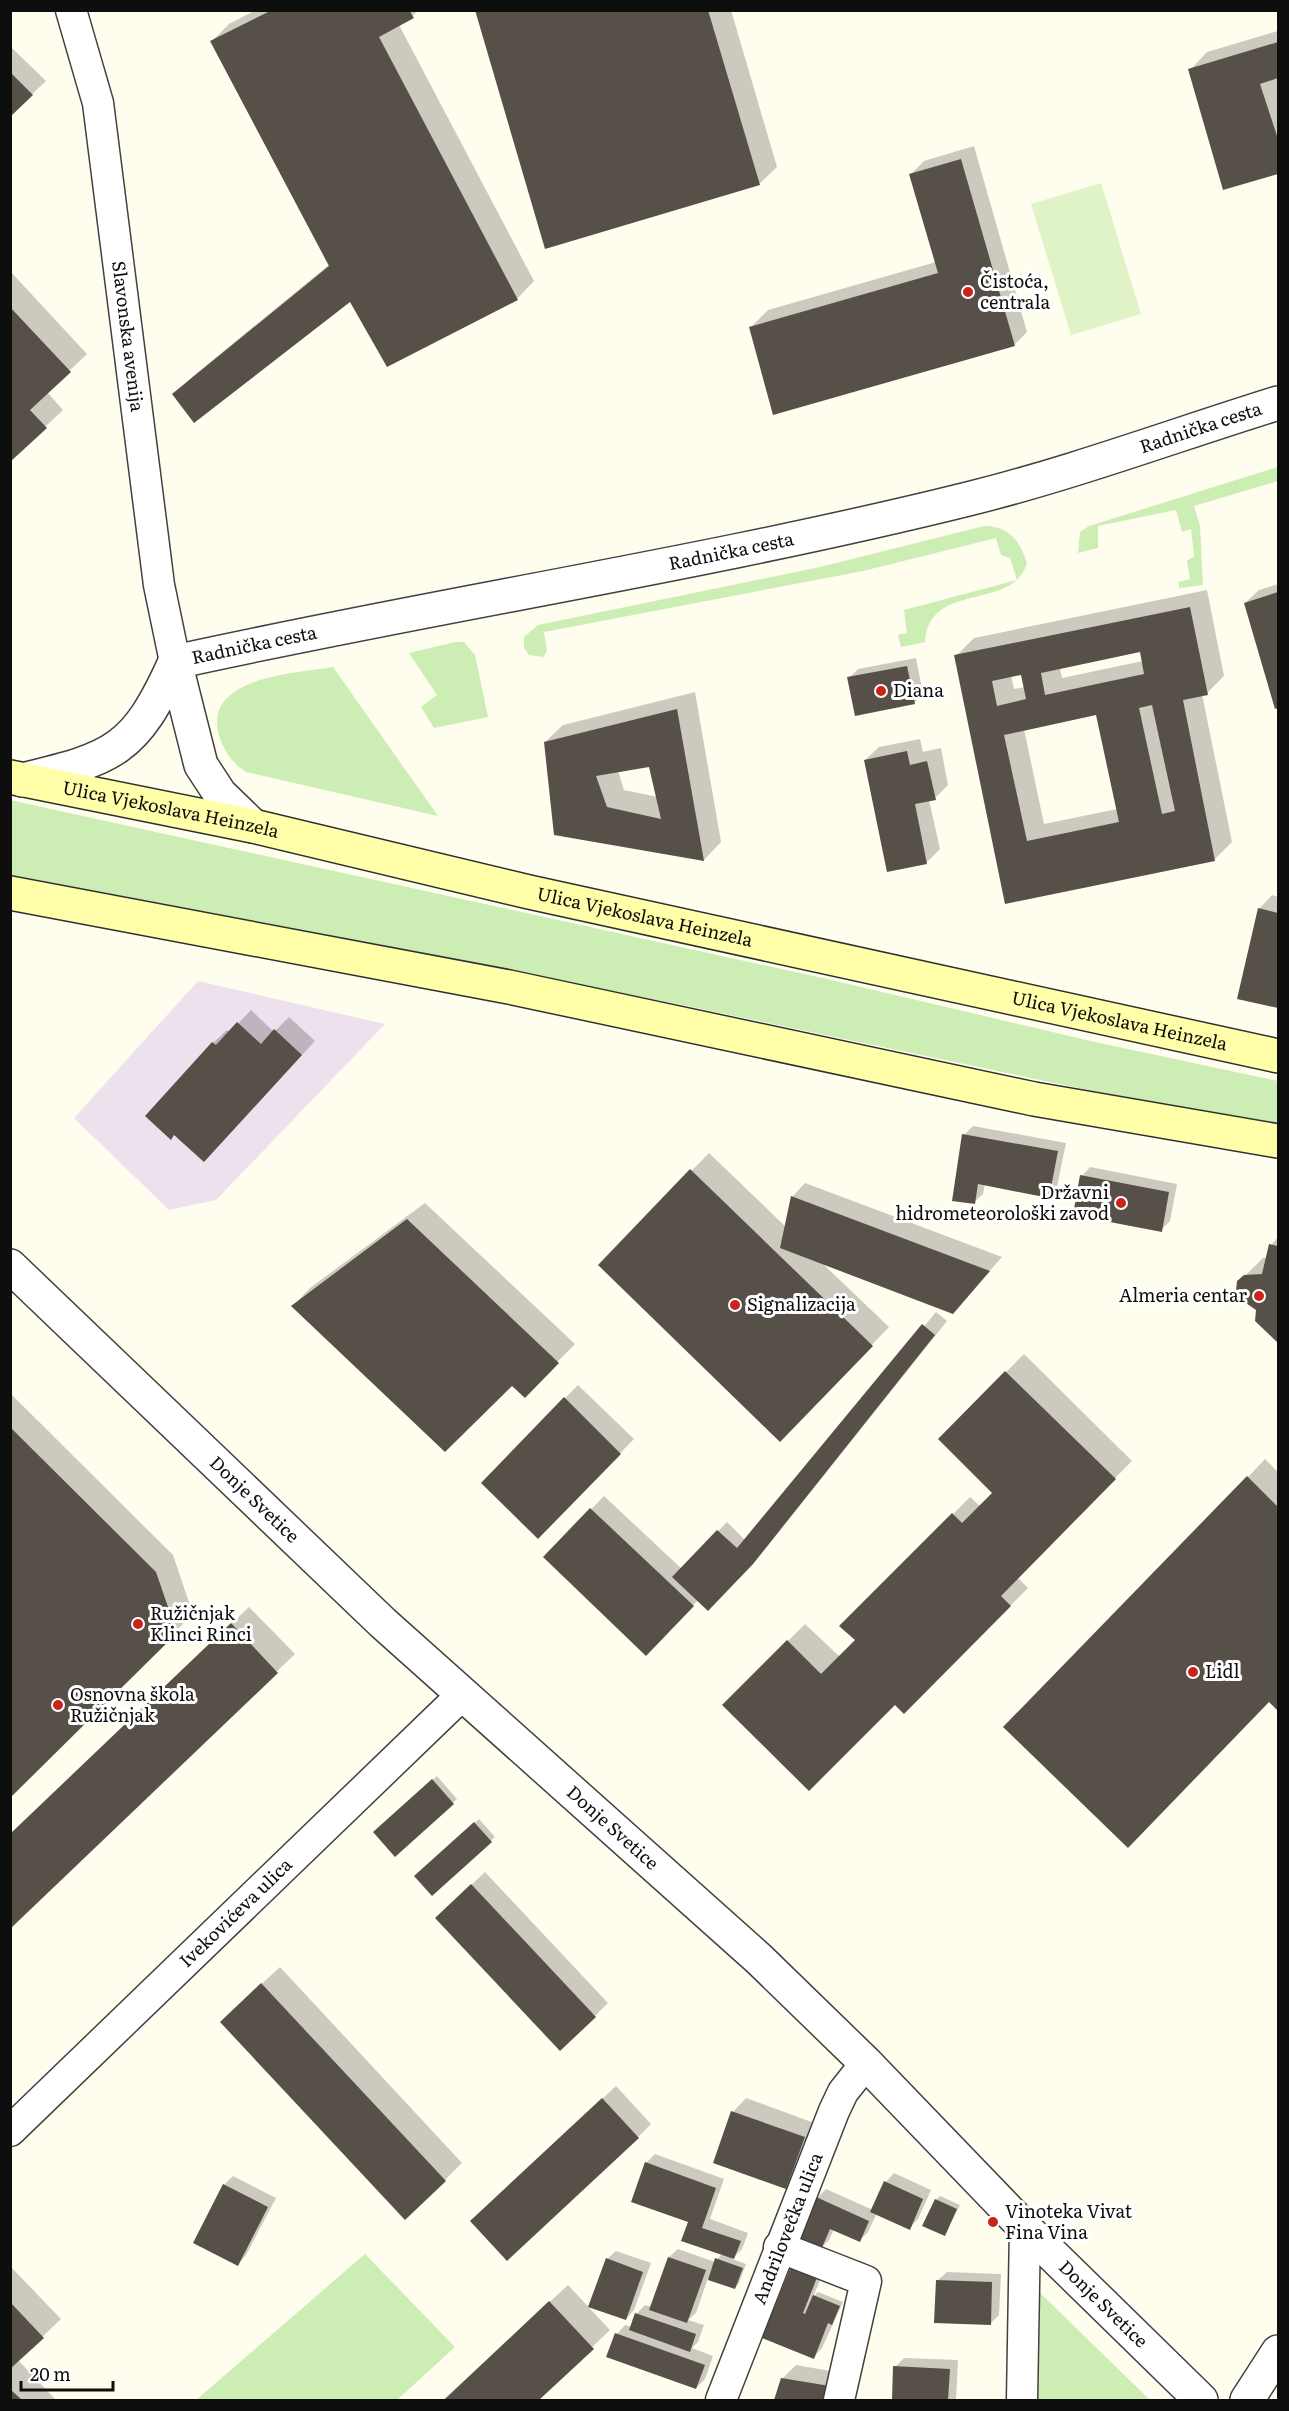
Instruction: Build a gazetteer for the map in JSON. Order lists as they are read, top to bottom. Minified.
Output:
{"streets":{"main road":["Ulica Vjekoslava Heinzela"],"street":["Slavonska avenija","Radnička cesta","Donje Svetice","Ivekovićeva ulica","Andrilovečka ulica"]},"crossings":[["Slavonska avenija","Radnička cesta"],["Donje Svetice","Ivekovićeva ulica"],["Donje Svetice","Andrilovečka ulica"]],"places":["Čistoća, centrala","Diana","Državni hidrometeorološki zavod","Almeria centar","Signalizacija","Ružičnjak Klinci Rinci","Lidl","Osnovna škola Ružičnjak","Vinoteka Vivat Fina Vina"],"scale_bar":"20 m"}
